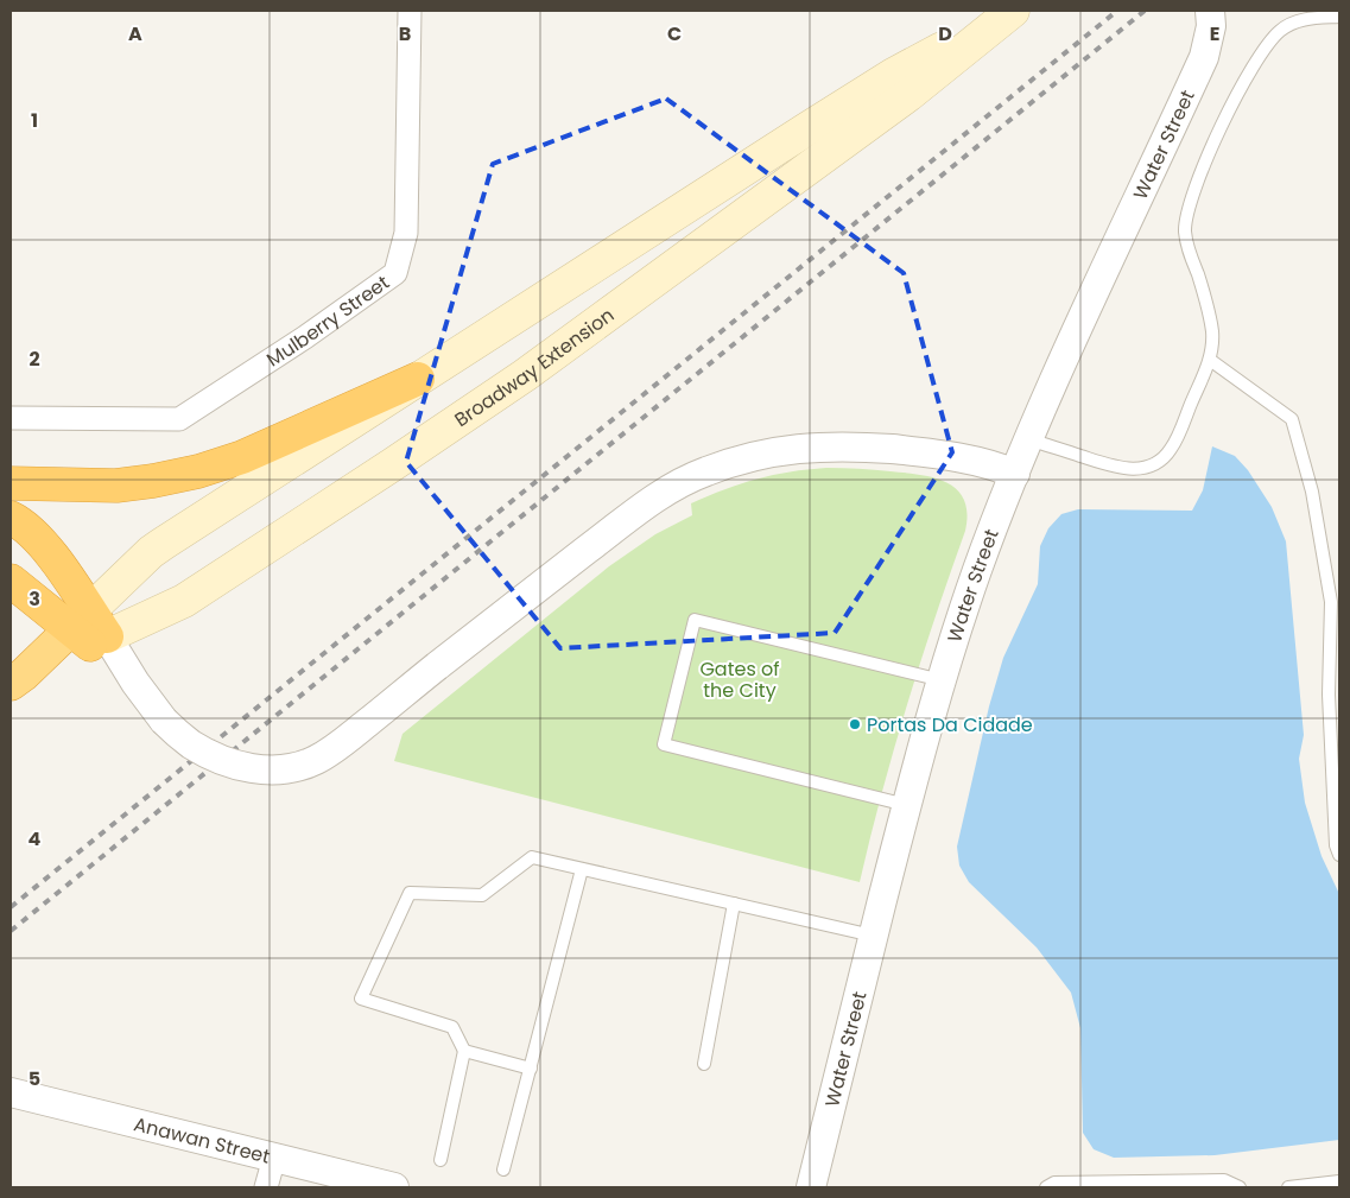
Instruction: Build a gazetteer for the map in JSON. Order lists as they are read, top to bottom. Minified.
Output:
{"streets":{"highway":["Broadway Extension"],"street":["Water Street","Mulberry Street","Anawan Street"]},"parks":["Gates of the City"],"places":["Portas Da Cidade"],"grid":{"columns":["A","B","C","D","E"],"rows":["1","2","3","4","5"]}}
